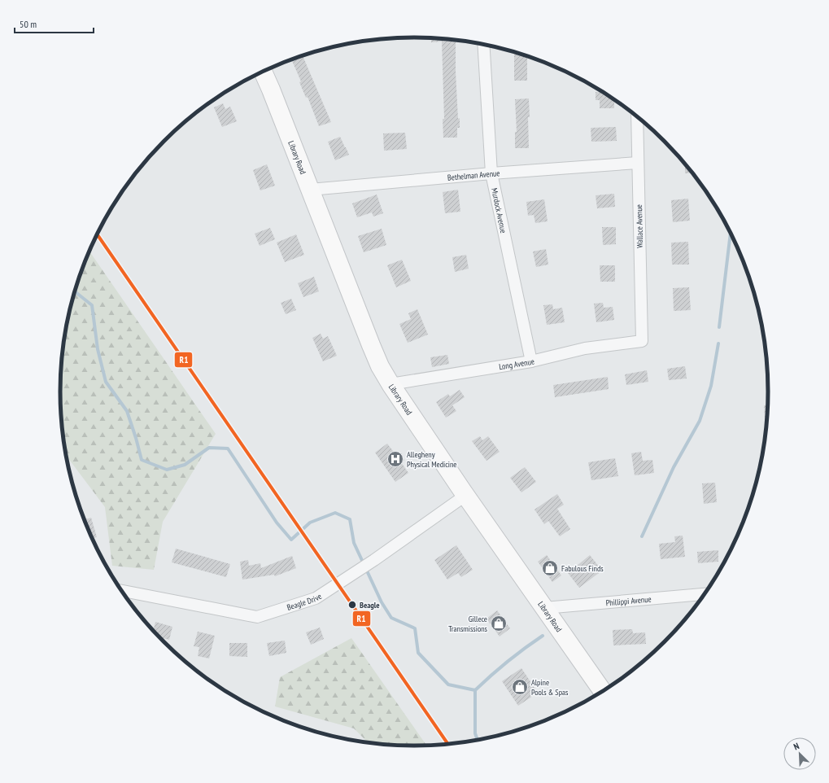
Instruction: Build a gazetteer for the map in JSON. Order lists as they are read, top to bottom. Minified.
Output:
{"streets":{"main road":["Library Road"],"street":["Bethelman Avenue","Murdock Avenue","Wallace Avenue","Long Avenue","Beagle Drive","Phillippi Avenue"]},"crossings":[["Library Road","Bethelman Avenue"],["Library Road","Long Avenue"],["Library Road","Beagle Drive"],["Library Road","Phillippi Avenue"],["Bethelman Avenue","Murdock Avenue"],["Bethelman Avenue","Wallace Avenue"],["Murdock Avenue","Long Avenue"],["Wallace Avenue","Long Avenue"]],"places":{"hospital":["Allegheny Physical Medicine"],"shop":["Fabulous Finds","Gillece Transmissions","Alpine Pools & Spas"],"other":["Beagle"]},"lines":["transit line R1"],"scale_bar":"50 m","north":"top left"}
